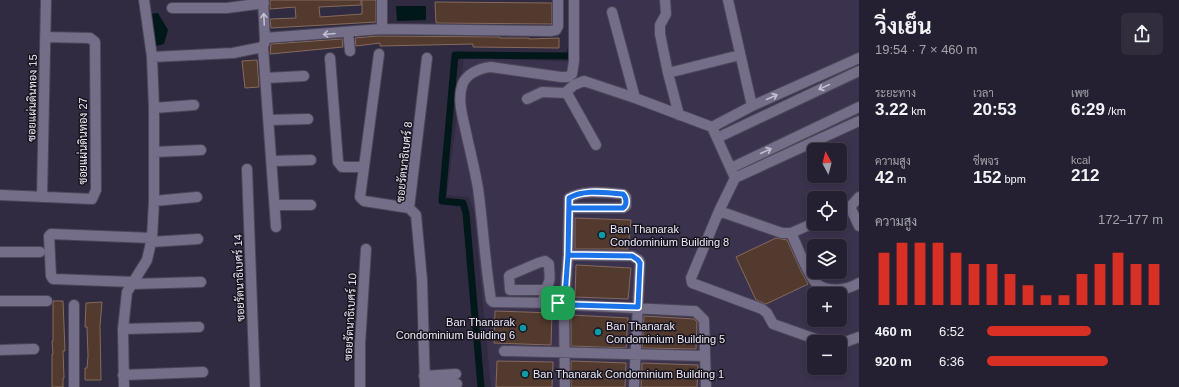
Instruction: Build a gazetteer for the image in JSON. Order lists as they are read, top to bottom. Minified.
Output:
{"streets":{"street":["ซอยแผ่นดินทอง 15","ซอยแผ่นดินทอง 27","ซอยรัตนาธิเบศร์ 8","ซอยรัตนาธิเบศร์ 14","ซอยรัตนาธิเบศร์ 10"]},"crossings":[["ซอยแผ่นดินทอง 15","ซอยแผ่นดินทอง 27"]],"places":["Ban Thanarak Condominium Building 8","Ban Thanarak Condominium Building 6","Ban Thanarak Condominium Building 5","Ban Thanarak Condominium Building 1"],"north":"top","page":{"heading":["วิ่งเย็น","19:54 · 7 × 460 m"],"stats":[["ระยะทาง","3.22 km"],["เวลา","20:53"],["เพซ","6:29 /km"],["ความสูง","42 m"],["ชีพจร","152 bpm"],["kcal","212"]],"map_buttons":["+","−"],"chart":["ความสูง","172–177 m"],"list":[{"name":"460 m","note":"6:52"},{"name":"920 m","note":"6:36"}]}}
